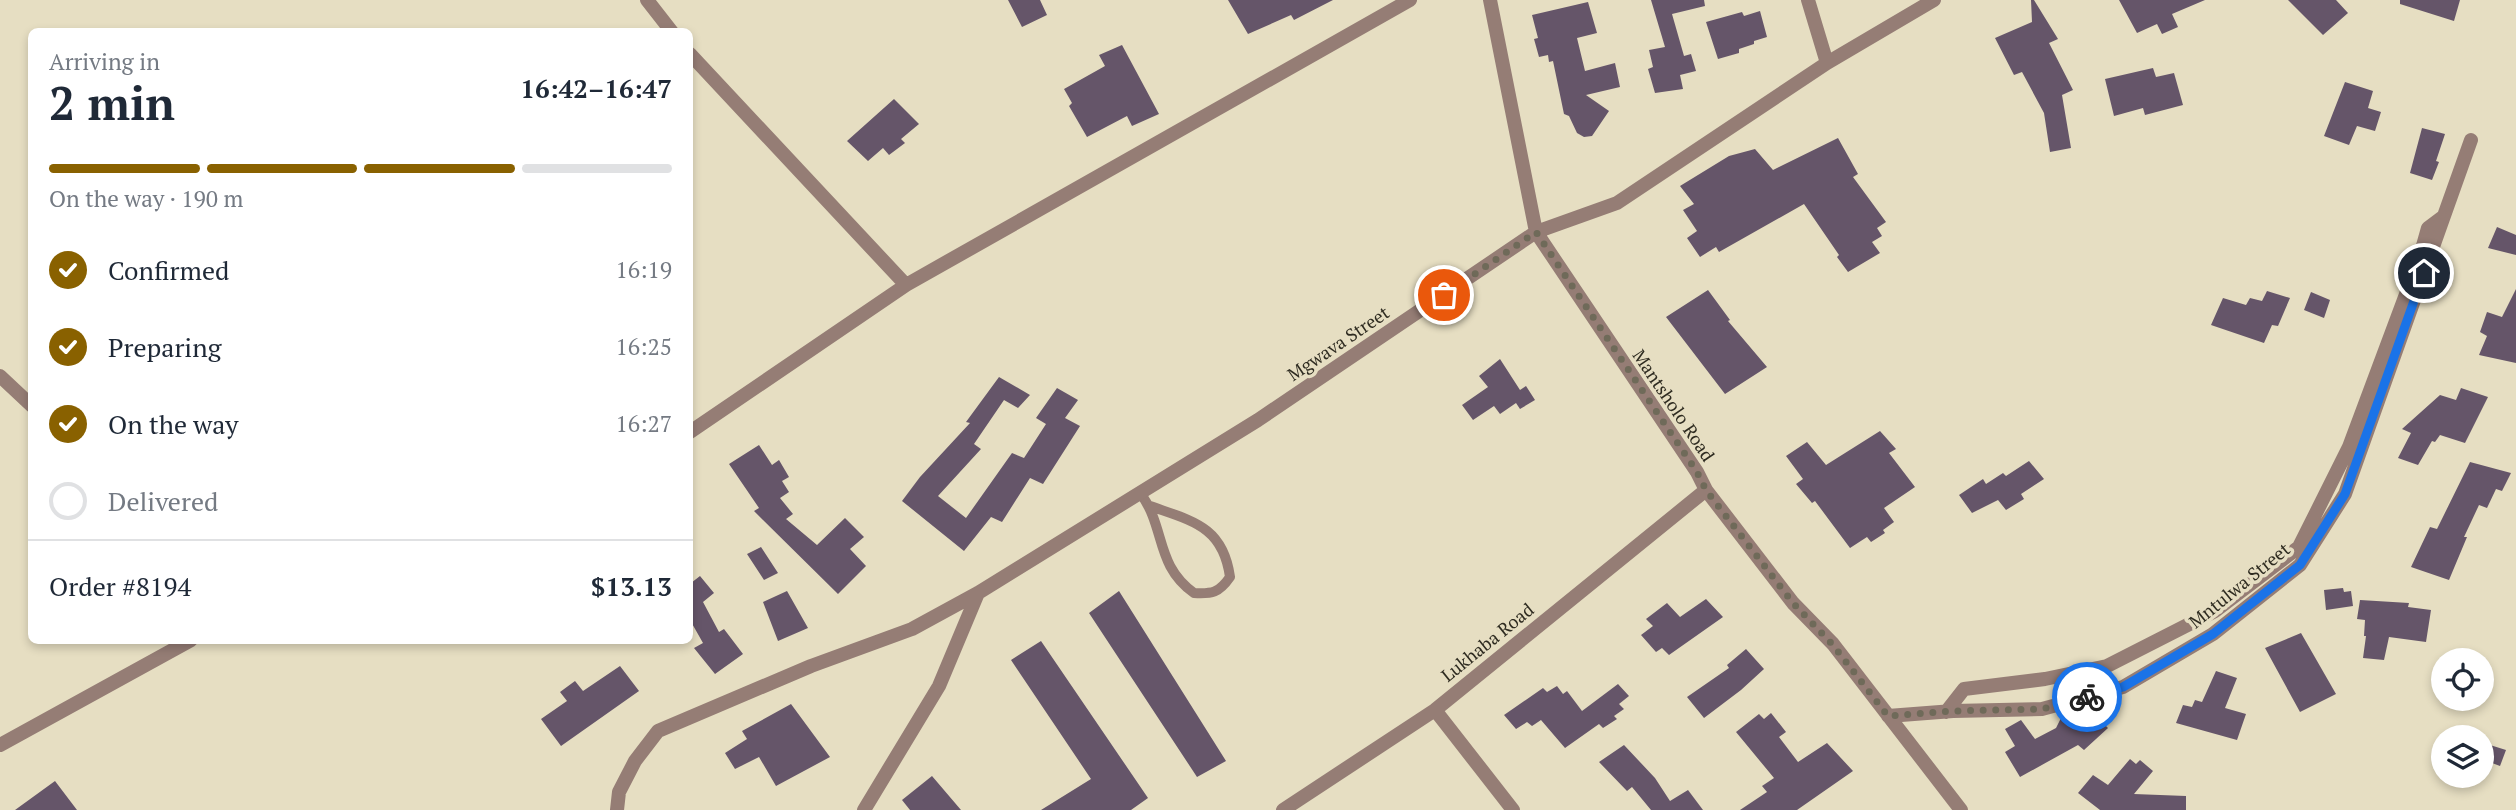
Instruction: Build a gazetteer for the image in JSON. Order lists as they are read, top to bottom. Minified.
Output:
{"streets":{"street":["Mgwava Street","Mantsholo Road","Mntulwa Street","Lukhaba Road"]},"crossings":[["Mgwava Street","Mantsholo Road"],["Mantsholo Road","Mntulwa Street"],["Mantsholo Road","Lukhaba Road"]],"page":{"heading":["2 min","Arriving in","16:42–16:47"],"panel":["Order #8194","$13.13"],"bar":"On the way · 190 m","list":[["Confirmed","16:19"],["Preparing","16:25"],["On the way","16:27"],"Delivered"]}}
